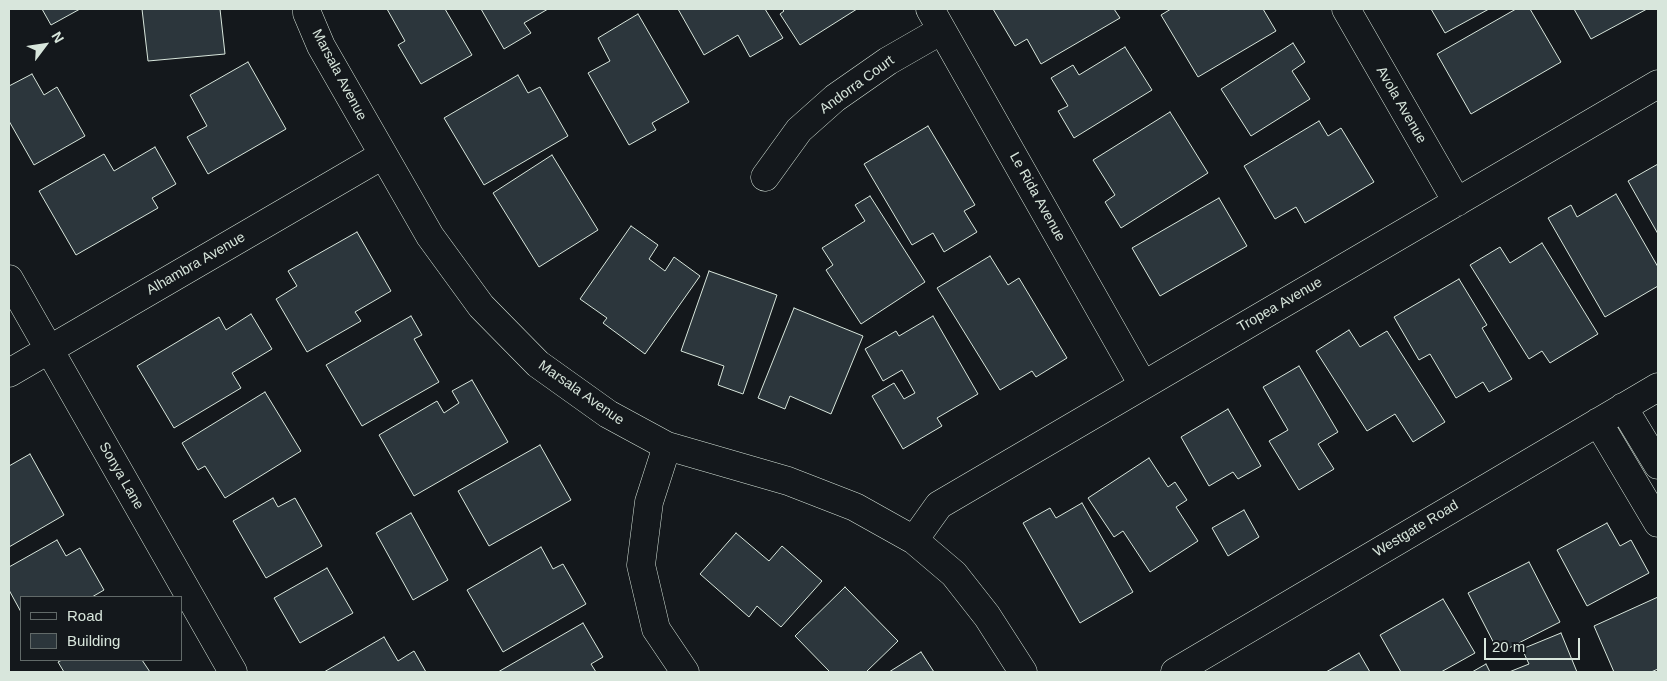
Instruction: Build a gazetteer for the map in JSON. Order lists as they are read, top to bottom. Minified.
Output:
{"streets":{"street":["Marsala Avenue","Andorra Court","Avola Avenue","Le Rida Avenue","Alhambra Avenue","Tropea Avenue","Sonya Lane","Westgate Road"]},"crossings":[["Marsala Avenue","Alhambra Avenue"],["Marsala Avenue","Tropea Avenue"],["Andorra Court","Le Rida Avenue"],["Avola Avenue","Tropea Avenue"],["Le Rida Avenue","Tropea Avenue"],["Alhambra Avenue","Sonya Lane"]],"legend":["Road","Building"],"scale_bar":"20 m","north":"top right"}
